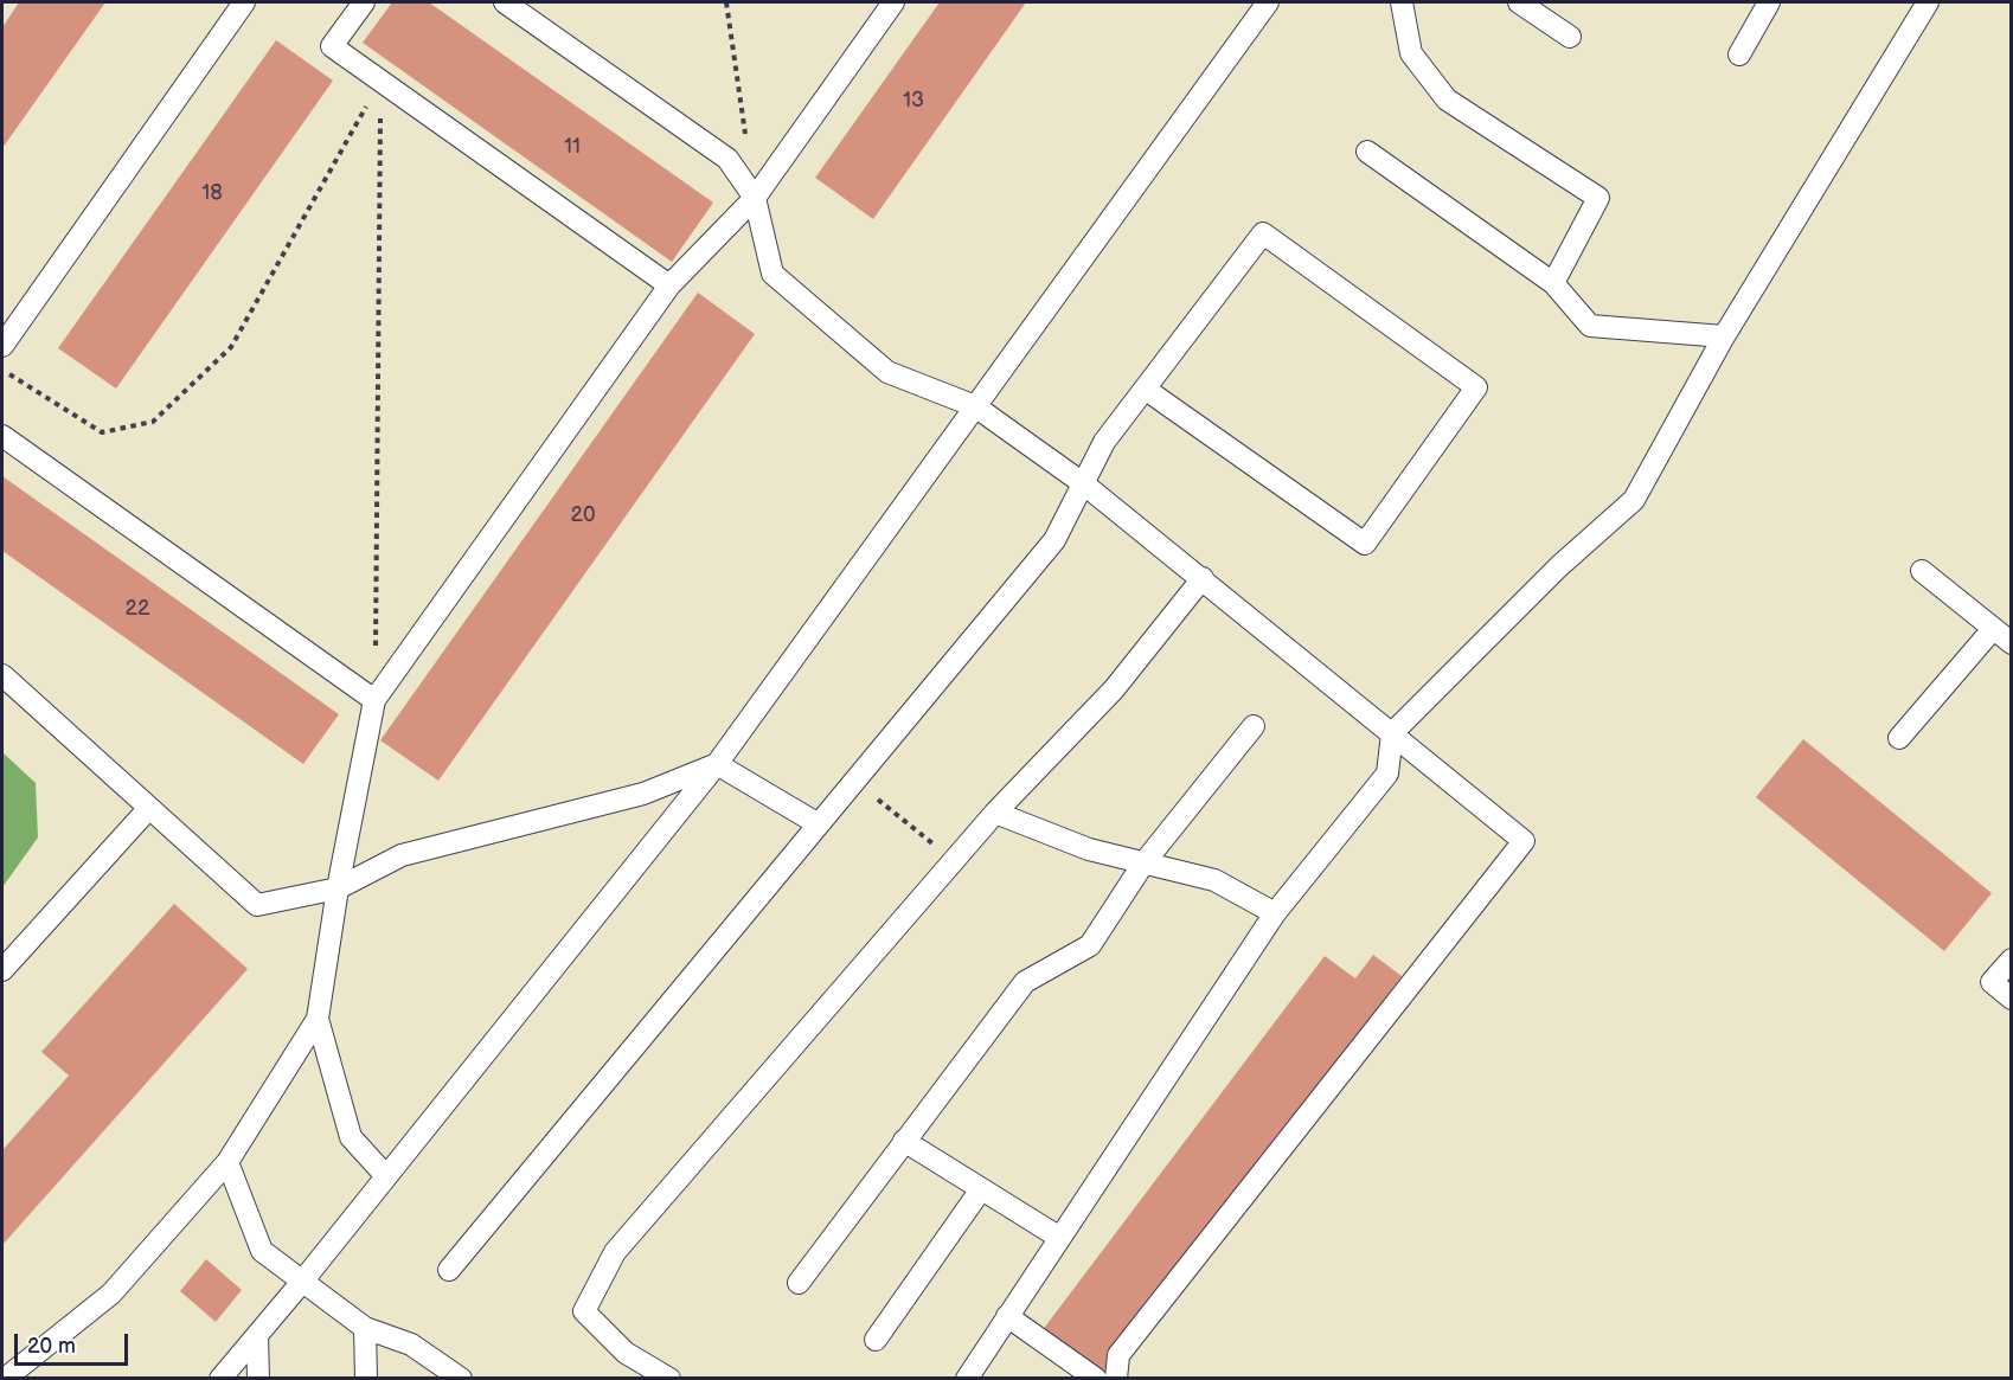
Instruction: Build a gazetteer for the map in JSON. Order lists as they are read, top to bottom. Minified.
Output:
{"house_numbers":["13","11","18","20","22"],"scale_bar":"20 m"}
